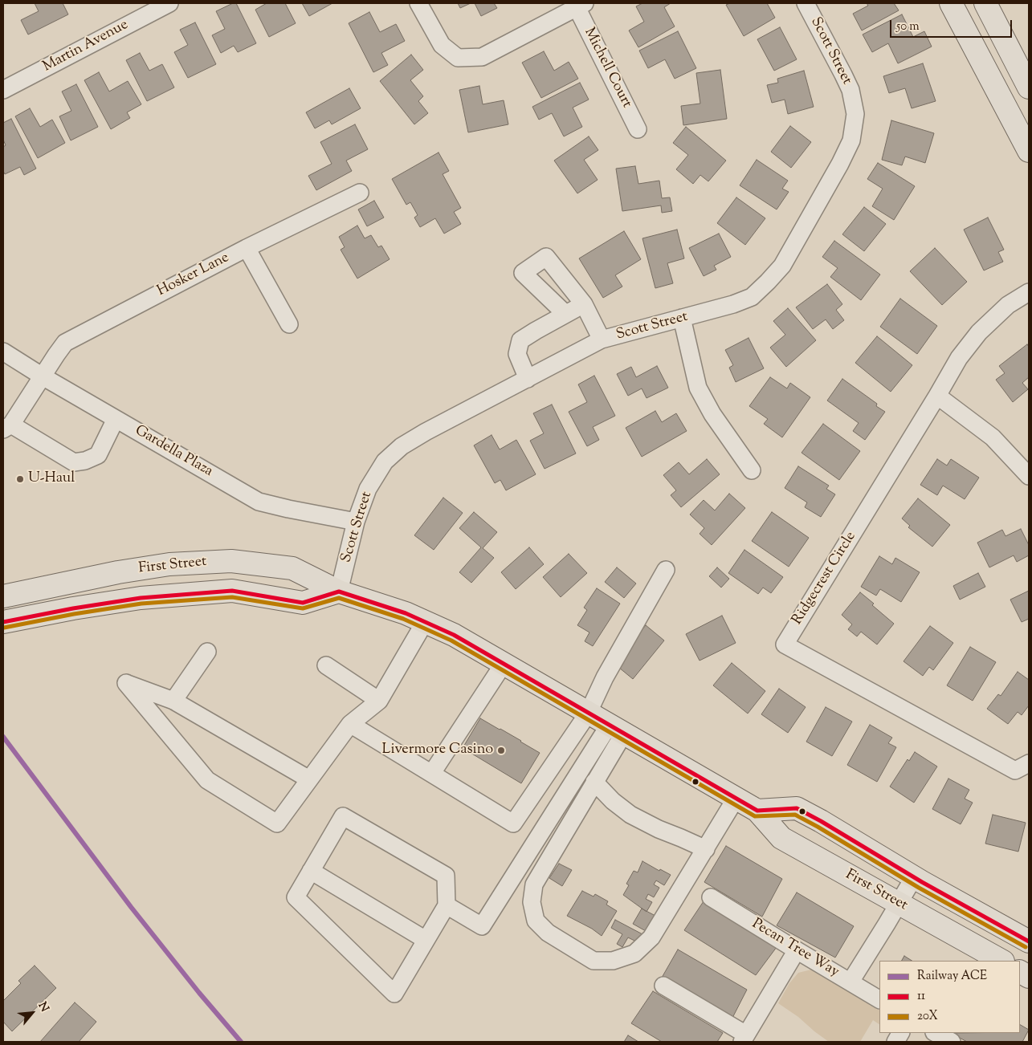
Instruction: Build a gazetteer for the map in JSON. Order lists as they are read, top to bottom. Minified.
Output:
{"streets":{"main road":["First Street"],"street":["Martin Avenue","Scott Street","Michell Court","Hosker Lane","Gardella Plaza","Ridgecrest Circle","Pecan Tree Way"]},"crossings":[["Scott Street","Gardella Plaza"],["Scott Street","First Street"],["Hosker Lane","Gardella Plaza"]],"places":["U-Haul","Livermore Casino"],"lines":["transit line 11","transit line 20X","rail line ACE"],"legend":["Railway ACE","11","20X"],"scale_bar":"50 m","north":"top right"}
